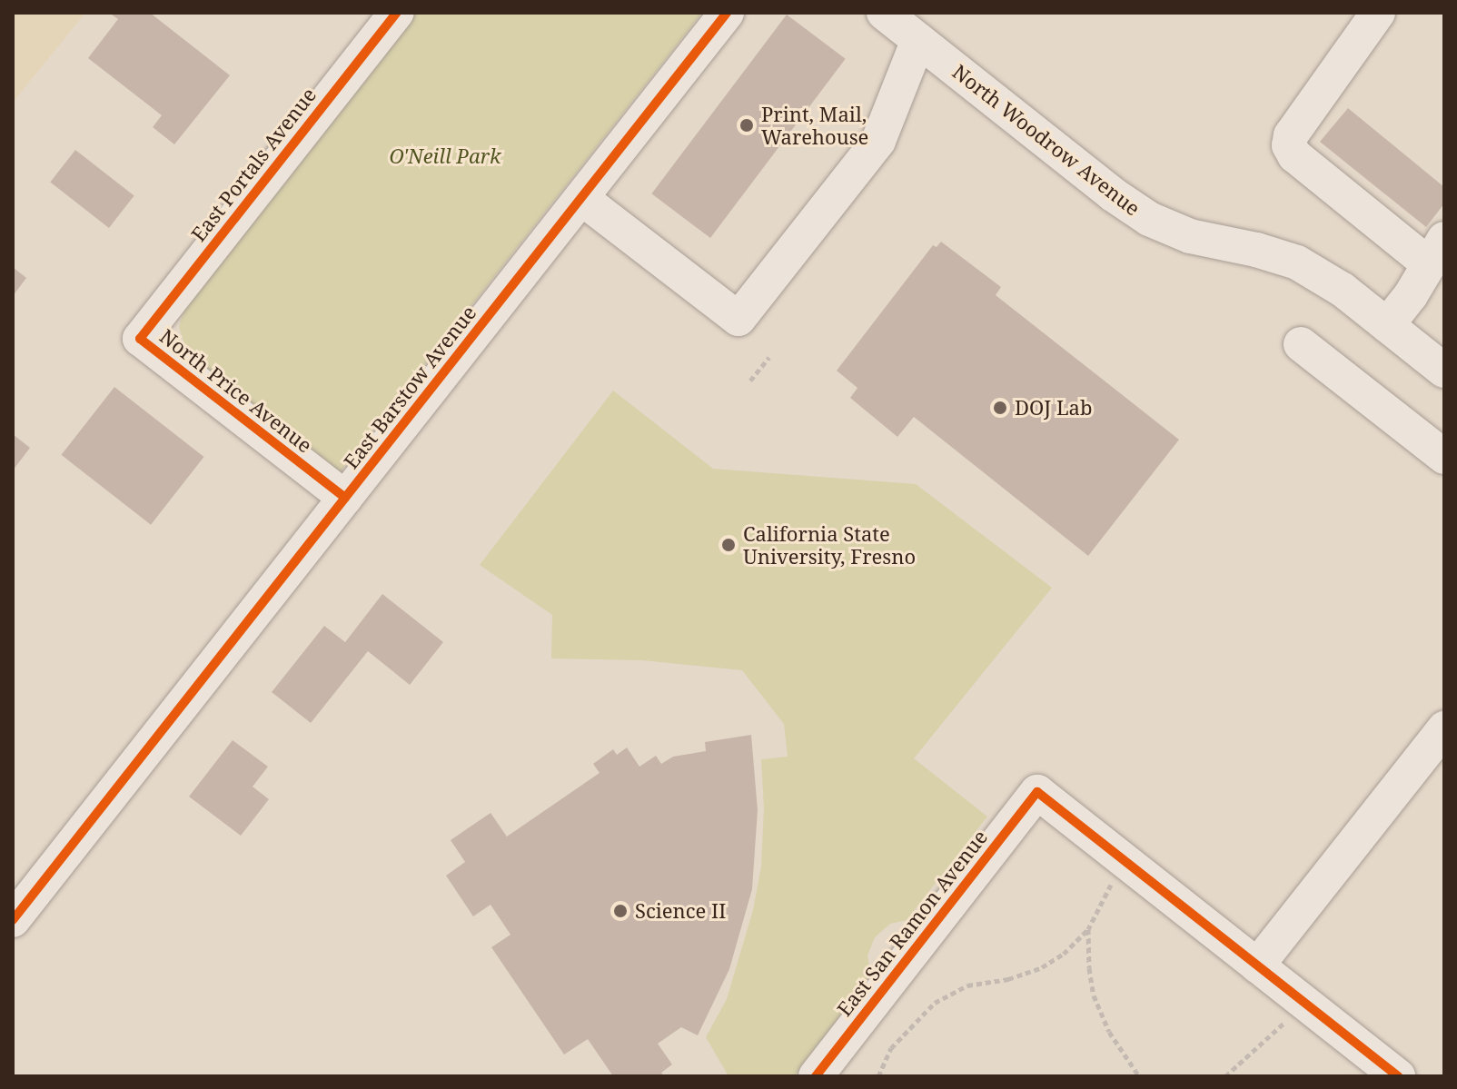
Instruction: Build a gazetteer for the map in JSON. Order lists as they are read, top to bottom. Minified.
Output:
{"streets":{"street":["North Woodrow Avenue","East Portals Avenue","East Barstow Avenue","North Price Avenue","East San Ramon Avenue"]},"crossings":[["East Portals Avenue","North Price Avenue"],["East Barstow Avenue","North Price Avenue"]],"parks":["O'Neill Park"],"places":["Print, Mail, Warehouse","DOJ Lab","California State University, Fresno","Science II"]}
